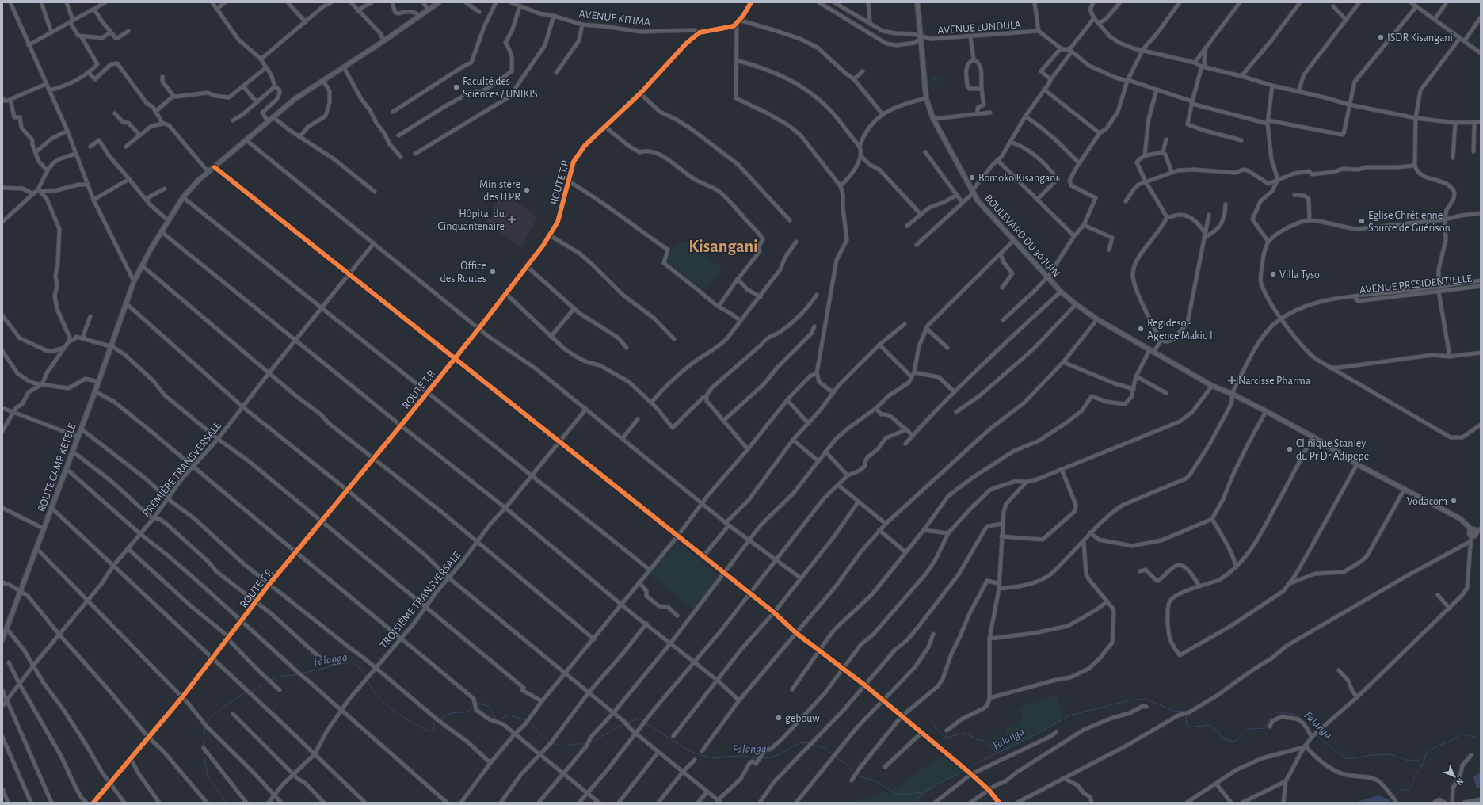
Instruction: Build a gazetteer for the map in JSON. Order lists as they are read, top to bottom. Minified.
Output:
{"streets":{"street":["AVENUE KITIMA","AVENUE LUNDULA","ROUTE T.P.","BOULEVARD DU 30 JUIN","AVENUE PRESIDENTIELLE","ROUTE CAMP KETELE","PREMIÈRE TRANSVERSALE","TROISIÈME TRANSVERSALE"]},"crossings":[["AVENUE KITIMA","ROUTE T.P."],["AVENUE LUNDULA","BOULEVARD DU 30 JUIN"],["BOULEVARD DU 30 JUIN","AVENUE PRESIDENTIELLE"]],"districts":["Kisangani"],"water":["Falanga"],"places":{"other":["ISDR Kisangani","Faculté des Sciences / UNIKIS","Bomoko Kisangani","Ministère des ITPR","Eglise Chrétienne Source de Guérison","Office des Routes","Villa Tyso","Regideso - Agence Makio II","Clinique Stanley du Pr Dr Adipepe","Vodacom","gebouw"],"health":["Hôpital du Cinquantenaire","Narcisse Pharma"]},"north":"bottom right"}
